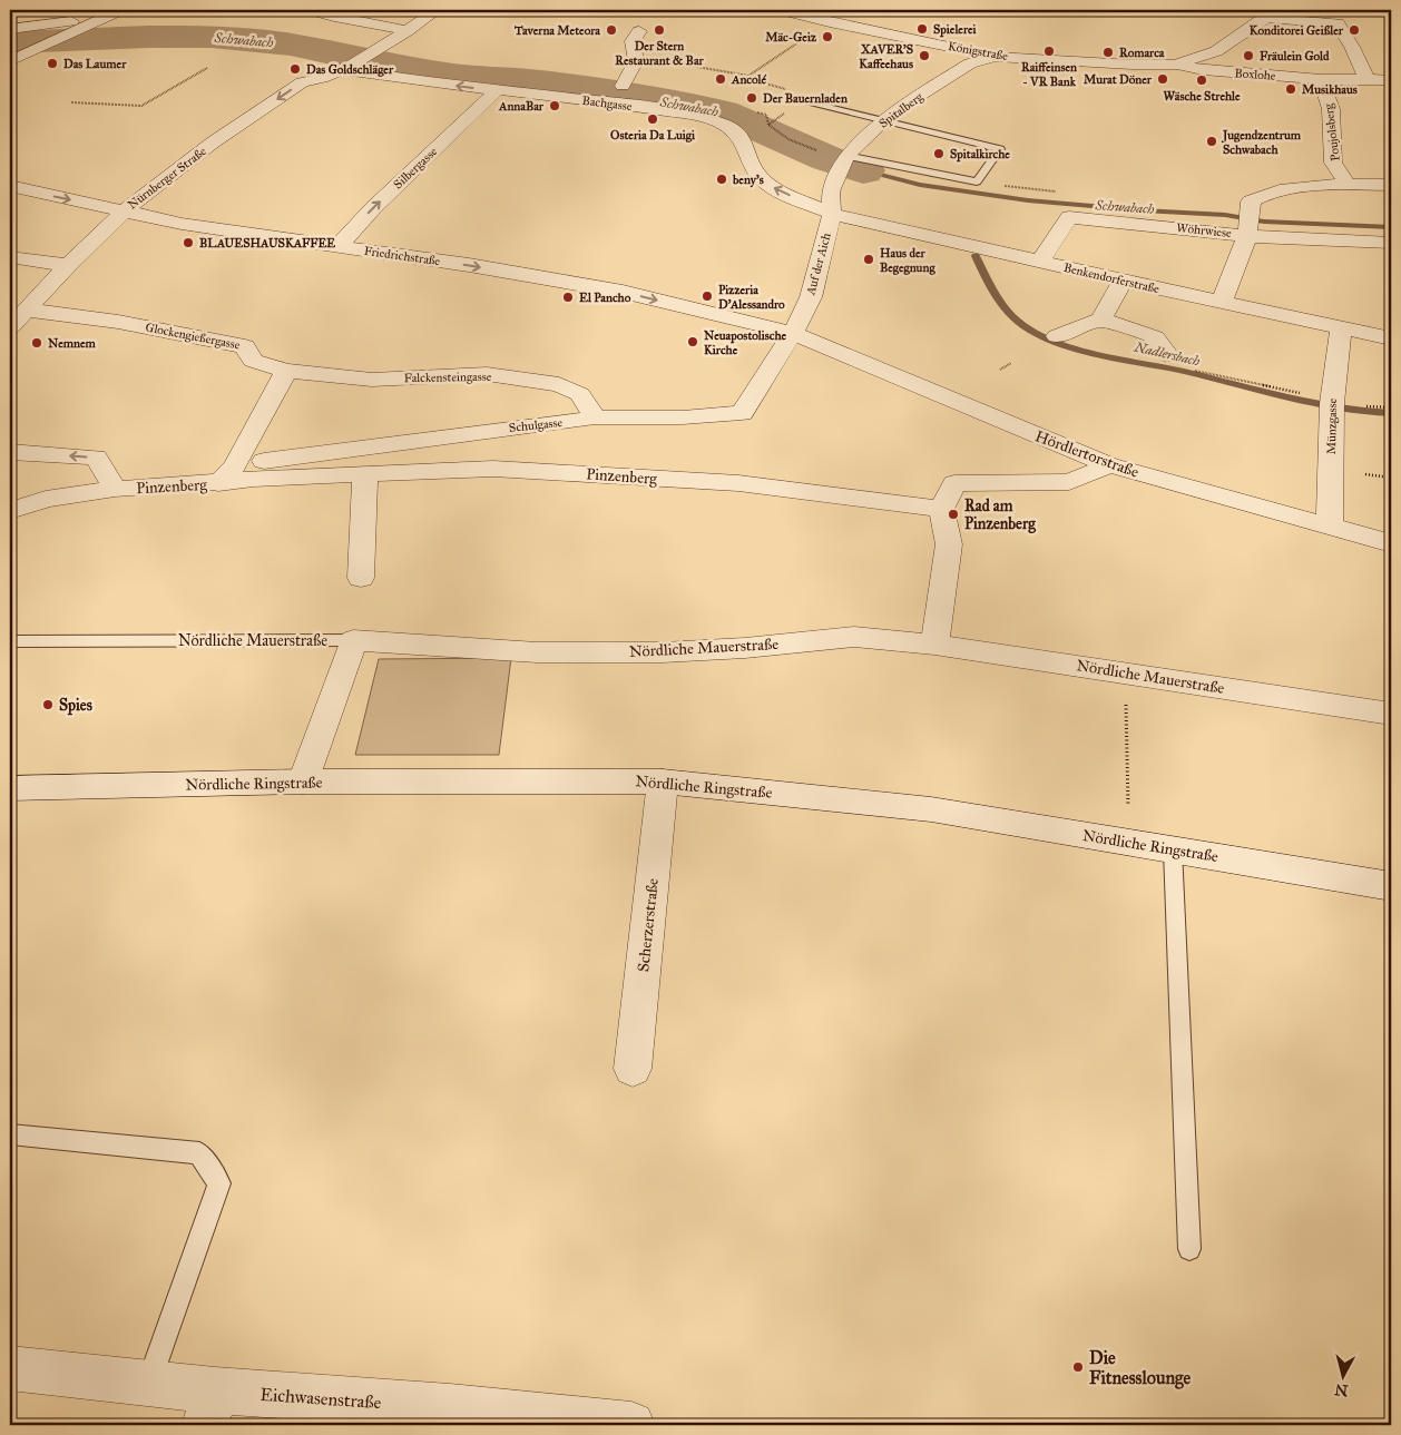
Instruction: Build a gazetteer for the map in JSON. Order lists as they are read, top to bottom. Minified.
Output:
{"streets":{"street":["Königstraße","Boxlohe","Bachgasse","Spitalberg","Poujolsberg","Silbergasse","Nürnberger Straße","Wöhrwiese","Friedrichstraße","Auf der Aich","Benkendorferstraße","Glockengießergasse","Falckensteingasse","Schulgasse","Münzgasse","Hördlertorstraße","Pinzenberg","Nördliche Mauerstraße","Nördliche Ringstraße","Scherzerstraße","Eichwasenstraße"]},"crossings":[["Königstraße","Boxlohe"],["Königstraße","Spitalberg"],["Boxlohe","Poujolsberg"],["Bachgasse","Silbergasse"],["Bachgasse","Nürnberger Straße"],["Bachgasse","Auf der Aich"],["Bachgasse","Benkendorferstraße"],["Spitalberg","Auf der Aich"],["Silbergasse","Friedrichstraße"],["Nürnberger Straße","Friedrichstraße"],["Nürnberger Straße","Glockengießergasse"],["Wöhrwiese","Benkendorferstraße"],["Friedrichstraße","Auf der Aich"],["Friedrichstraße","Schulgasse"],["Friedrichstraße","Hördlertorstraße"],["Auf der Aich","Benkendorferstraße"],["Auf der Aich","Schulgasse"],["Auf der Aich","Hördlertorstraße"],["Benkendorferstraße","Münzgasse"],["Glockengießergasse","Falckensteingasse"],["Falckensteingasse","Schulgasse"],["Schulgasse","Hördlertorstraße"],["Schulgasse","Pinzenberg"],["Münzgasse","Hördlertorstraße"],["Nördliche Ringstraße","Scherzerstraße"]],"one_way":["Bachgasse","Silbergasse","Friedrichstraße"],"water":["Schwabach","Nadlersbach"],"places":["Spielerei","Taverna Meteora","Der Stern Restaurant & Bar","Konditorei Geißler","Mäc-Geiz","Raiffeinsen - VR Bank","Romarca","XAVER'S Kaffeehaus","Fräulein Gold","Das Laumer","Das Goldschläger","Ancolé","Murat Döner","Wäsche Strehle","Musikhaus","Der Bauernladen","AnnaBar","Osteria Da Luigi","Jugendzentrum Schwabach","Spitalkirche","beny's","BLAUESHAUSKAFFEE","Haus der Begegnung","Pizzeria D’Alessandro","El Pancho","Neuapostolische Kirche","Nemnem","Rad am Pinzenberg","Spies","Die Fitnesslounge"],"north":"bottom"}
